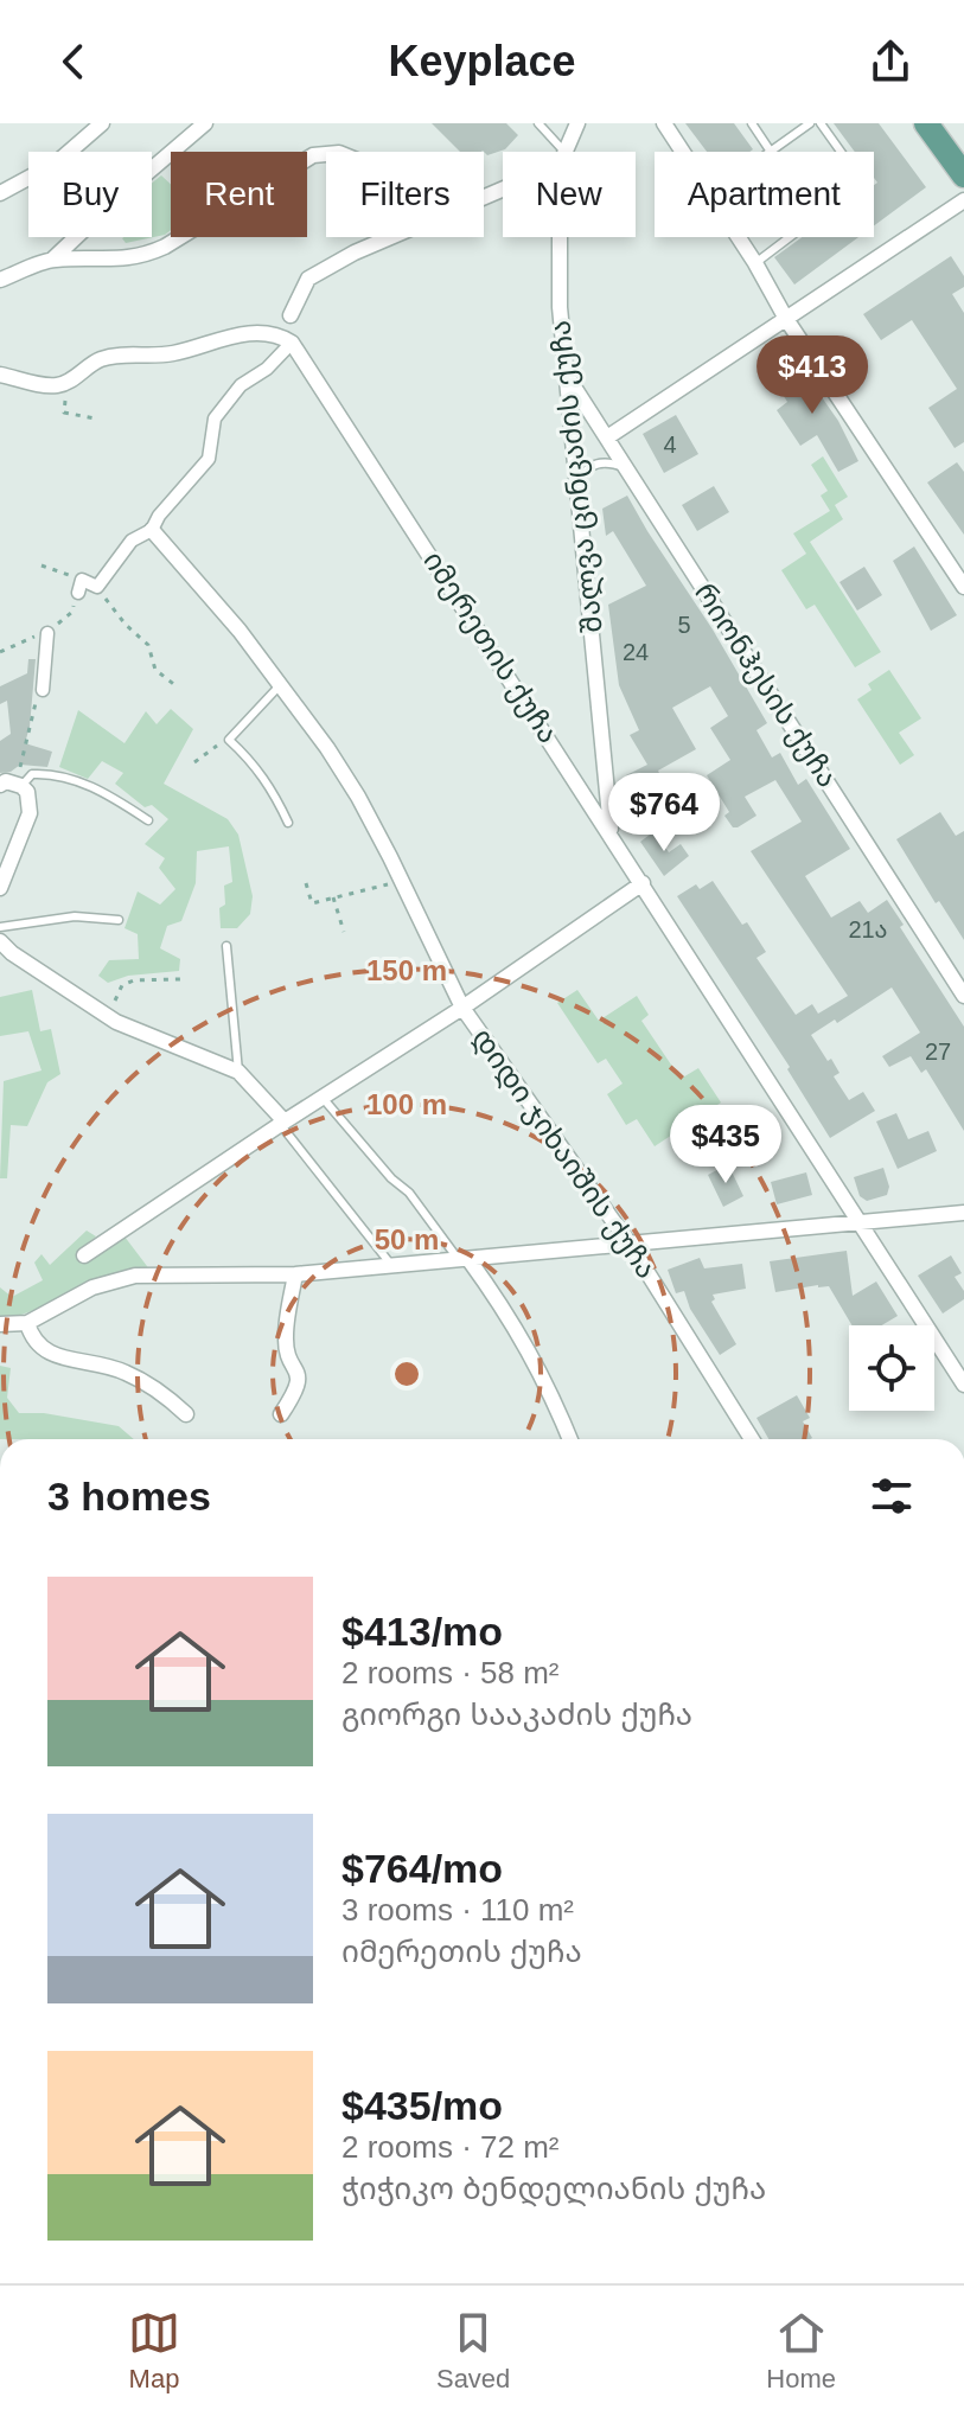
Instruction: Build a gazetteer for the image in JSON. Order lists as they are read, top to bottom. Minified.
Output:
{"streets":{"street":["შალვა ცინცაძის ქუჩა","იმერეთის ქუჩა","რიონჰესის ქუჩა","დიდი ჯიხაიშის ქუჩა"]},"crossings":[["შალვა ცინცაძის ქუჩა","იმერეთის ქუჩა"],["შალვა ცინცაძის ქუჩა","რიონჰესის ქუჩა"]],"house_numbers":["4","5","24","21ა","27"],"page":{"header":"Keyplace","chip":["Buy","Rent","Filters","New","Apartment"],"price":["$413","$764","$435"],"heading":"3 homes","list":[{"name":"$413/mo","note":"2 rooms · 58 m² · გიორგი სააკაძის ქუჩა"},{"name":"$764/mo","note":"3 rooms · 110 m² · იმერეთის ქუჩა"},{"name":"$435/mo","note":"2 rooms · 72 m² · ჭიჭიკო ბენდელიანის ქუჩა"}],"tabs":["Map","Saved","Home"]},"rings":["150 m","100 m","50 m"]}
